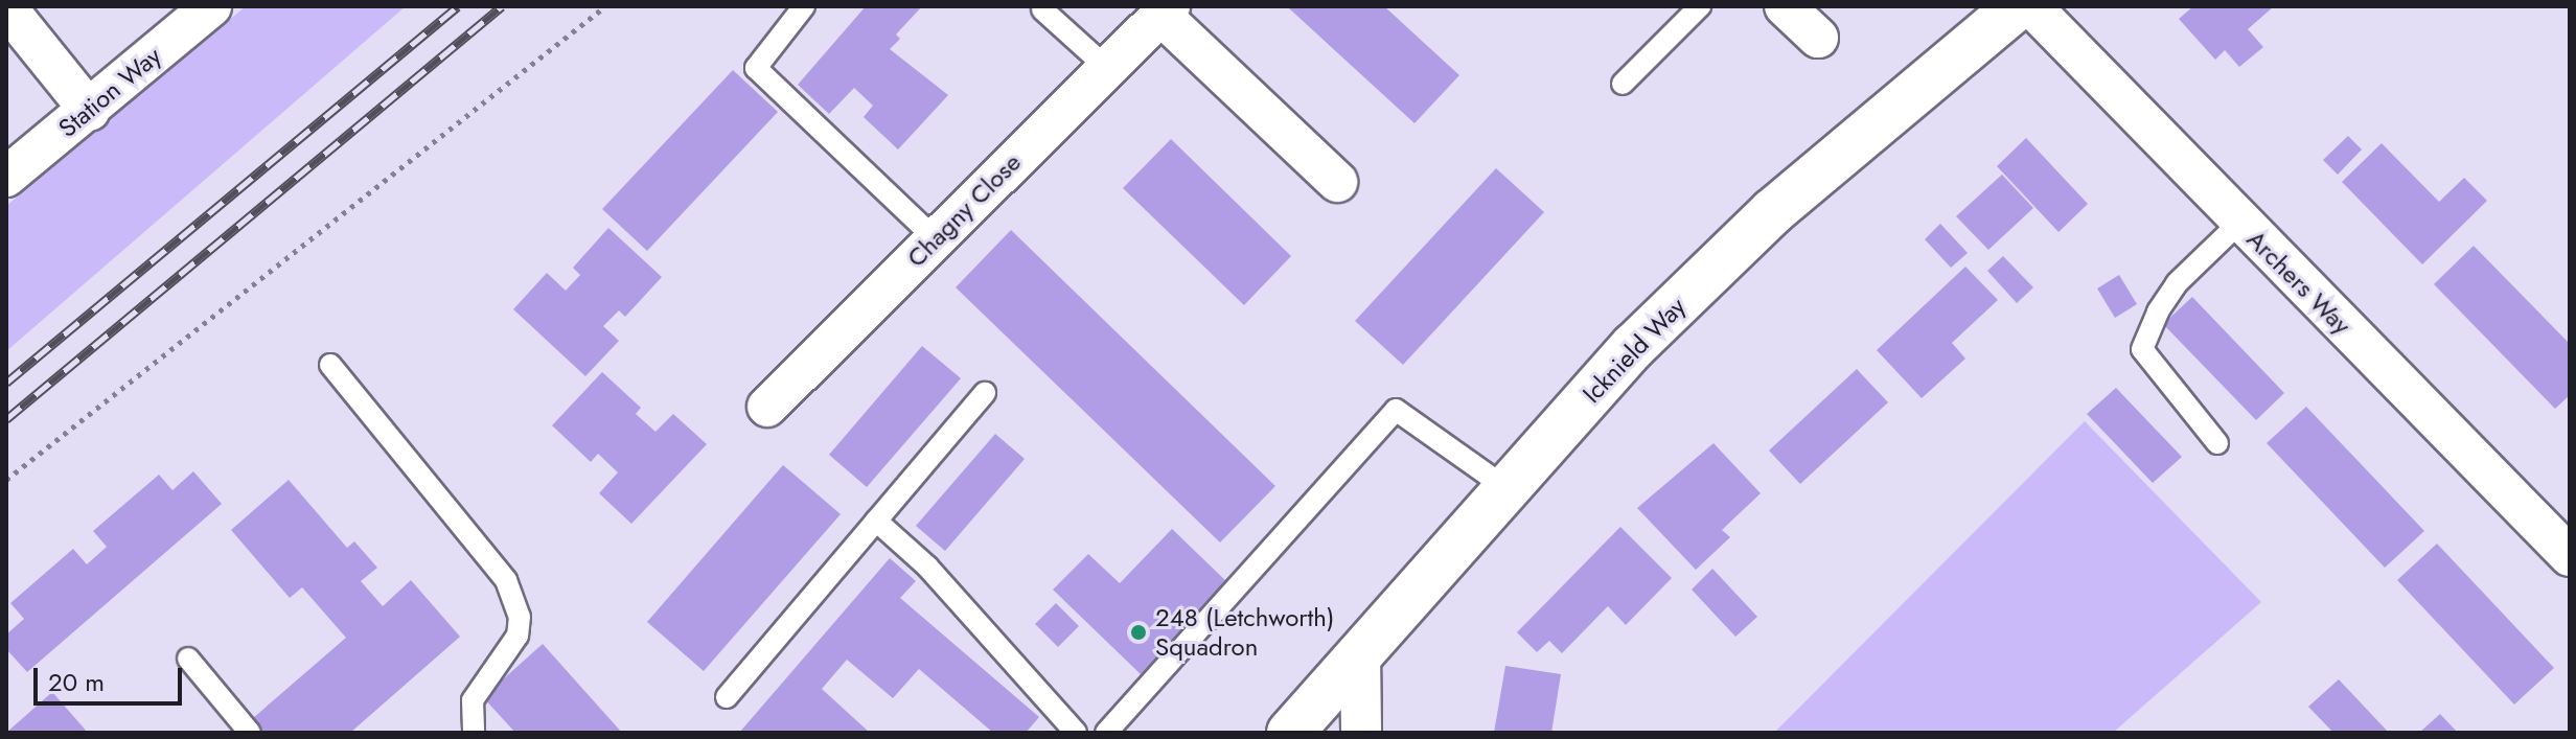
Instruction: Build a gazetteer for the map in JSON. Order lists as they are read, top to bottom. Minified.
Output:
{"streets":{"street":["Station Way","Chagny Close","Archers Way","Icknield Way"]},"places":["248 (Letchworth) Squadron"],"scale_bar":"20 m"}
